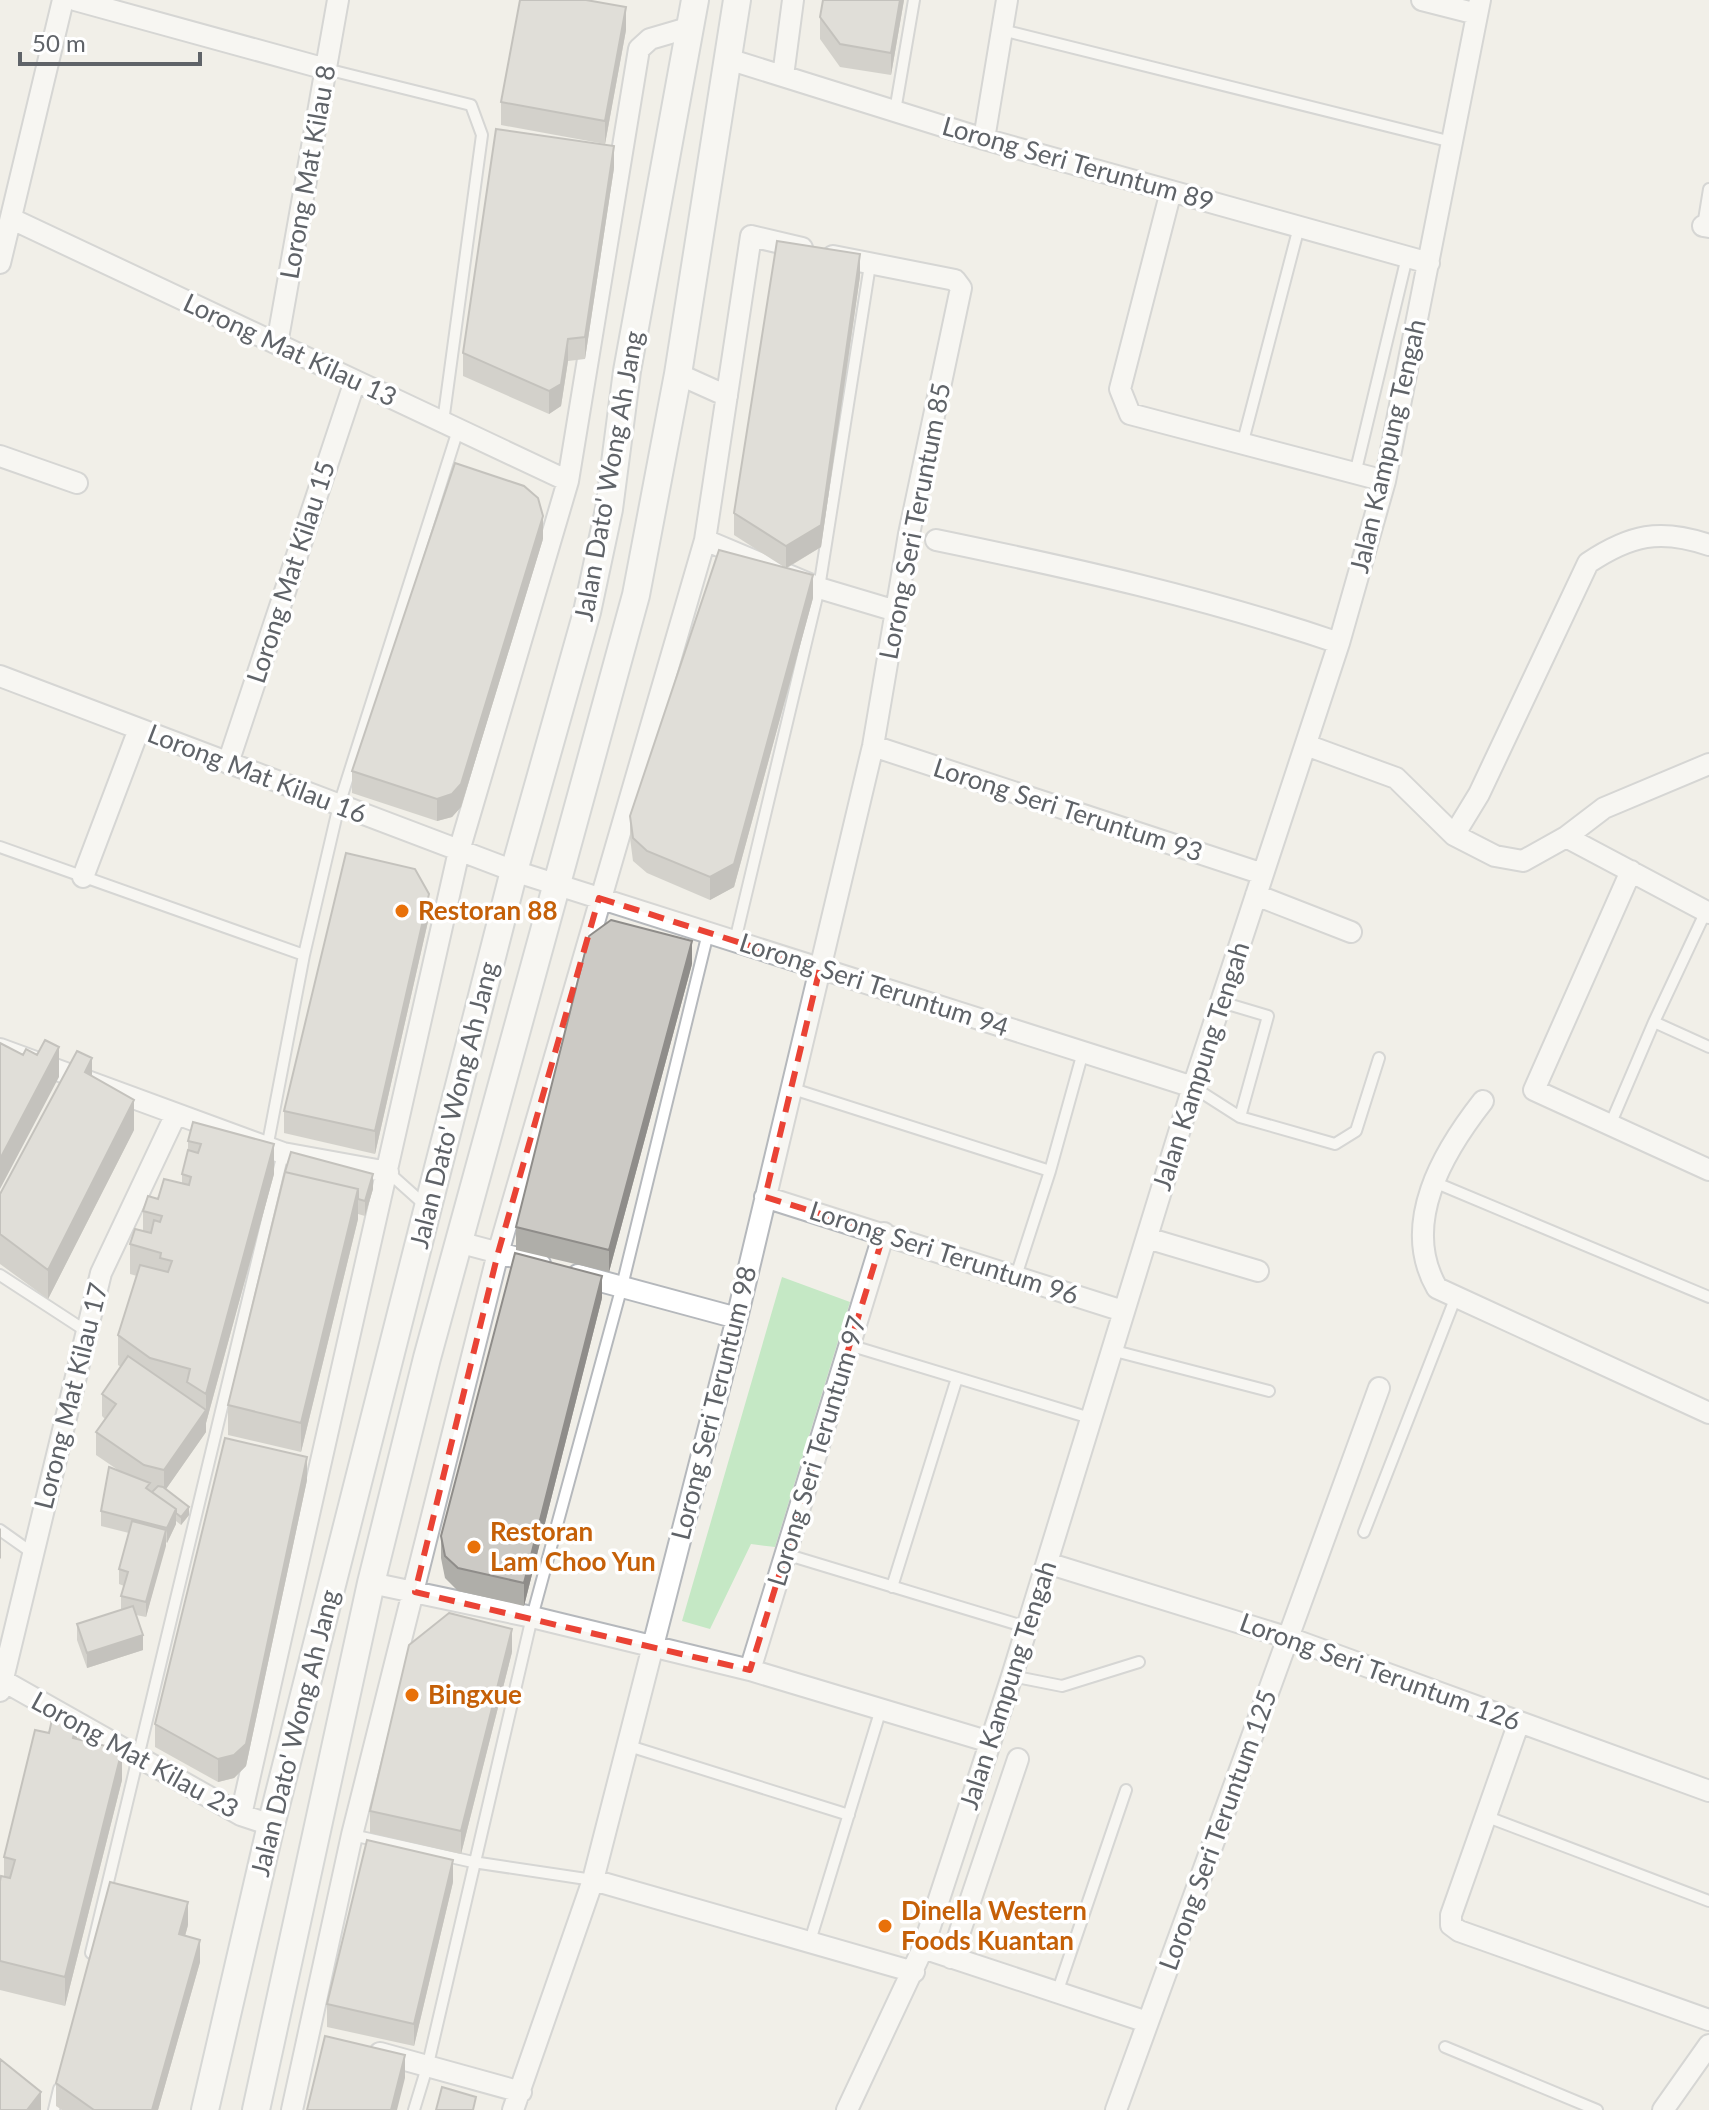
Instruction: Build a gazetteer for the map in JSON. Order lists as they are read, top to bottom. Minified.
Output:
{"streets":{"main road":["Jalan Dato' Wong Ah Jang"],"street":["Lorong Seri Teruntum 89","Lorong Mat Kilau 8","Lorong Mat Kilau 13","Jalan Kampung Tengah","Lorong Seri Teruntum 85","Lorong Mat Kilau 15","Lorong Mat Kilau 16","Lorong Seri Teruntum 93","Lorong Seri Teruntum 94","Lorong Seri Teruntum 96","Lorong Mat Kilau 17","Lorong Seri Teruntum 98","Lorong Seri Teruntum 97","Lorong Seri Teruntum 126","Lorong Mat Kilau 23","Lorong Seri Teruntum 125"]},"crossings":[["Lorong Seri Teruntum 89","Jalan Kampung Tengah"],["Lorong Seri Teruntum 89","Jalan Dato' Wong Ah Jang"],["Lorong Mat Kilau 8","Lorong Mat Kilau 13"],["Lorong Mat Kilau 13","Lorong Mat Kilau 15"],["Jalan Kampung Tengah","Lorong Seri Teruntum 93"],["Jalan Kampung Tengah","Lorong Seri Teruntum 94"],["Jalan Kampung Tengah","Lorong Seri Teruntum 96"],["Jalan Kampung Tengah","Lorong Seri Teruntum 126"],["Jalan Dato' Wong Ah Jang","Lorong Mat Kilau 16"],["Jalan Dato' Wong Ah Jang","Lorong Seri Teruntum 94"],["Jalan Dato' Wong Ah Jang","Lorong Mat Kilau 23"],["Lorong Seri Teruntum 85","Lorong Seri Teruntum 93"],["Lorong Seri Teruntum 85","Lorong Seri Teruntum 94"],["Lorong Seri Teruntum 85","Lorong Seri Teruntum 98"],["Lorong Mat Kilau 15","Lorong Mat Kilau 16"],["Lorong Mat Kilau 16","Lorong Seri Teruntum 94"],["Lorong Seri Teruntum 94","Lorong Seri Teruntum 98"],["Lorong Seri Teruntum 96","Lorong Seri Teruntum 98"],["Lorong Seri Teruntum 96","Lorong Seri Teruntum 97"],["Lorong Mat Kilau 17","Lorong Mat Kilau 23"],["Lorong Seri Teruntum 126","Lorong Seri Teruntum 125"]],"places":["Restoran 88","Restoran Lam Choo Yun","Bingxue","Dinella Western Foods Kuantan"],"scale_bar":"50 m"}
